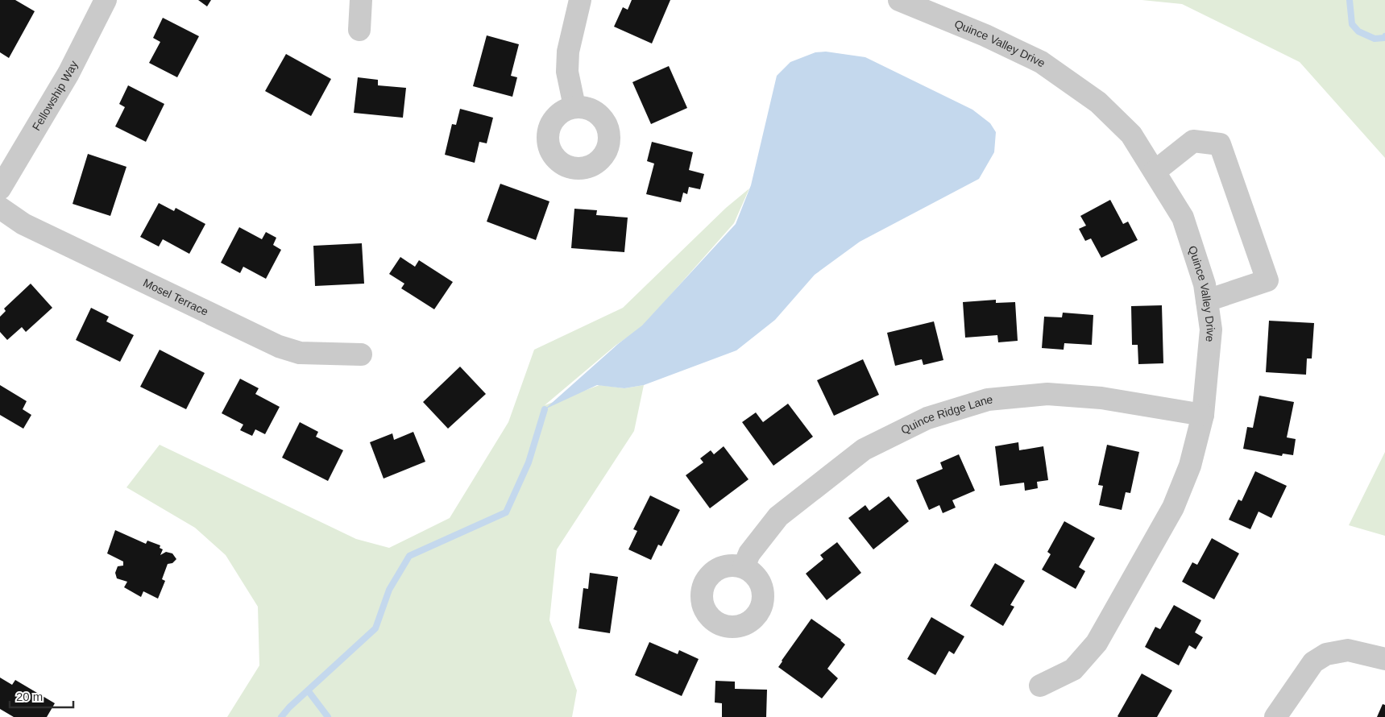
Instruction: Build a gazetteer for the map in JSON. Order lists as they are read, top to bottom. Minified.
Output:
{"streets":{"street":["Quince Valley Drive","Fellowship Way","Mosel Terrace","Quince Ridge Lane"]},"crossings":[["Quince Valley Drive","Quince Ridge Lane"]],"scale_bar":"20 m"}
